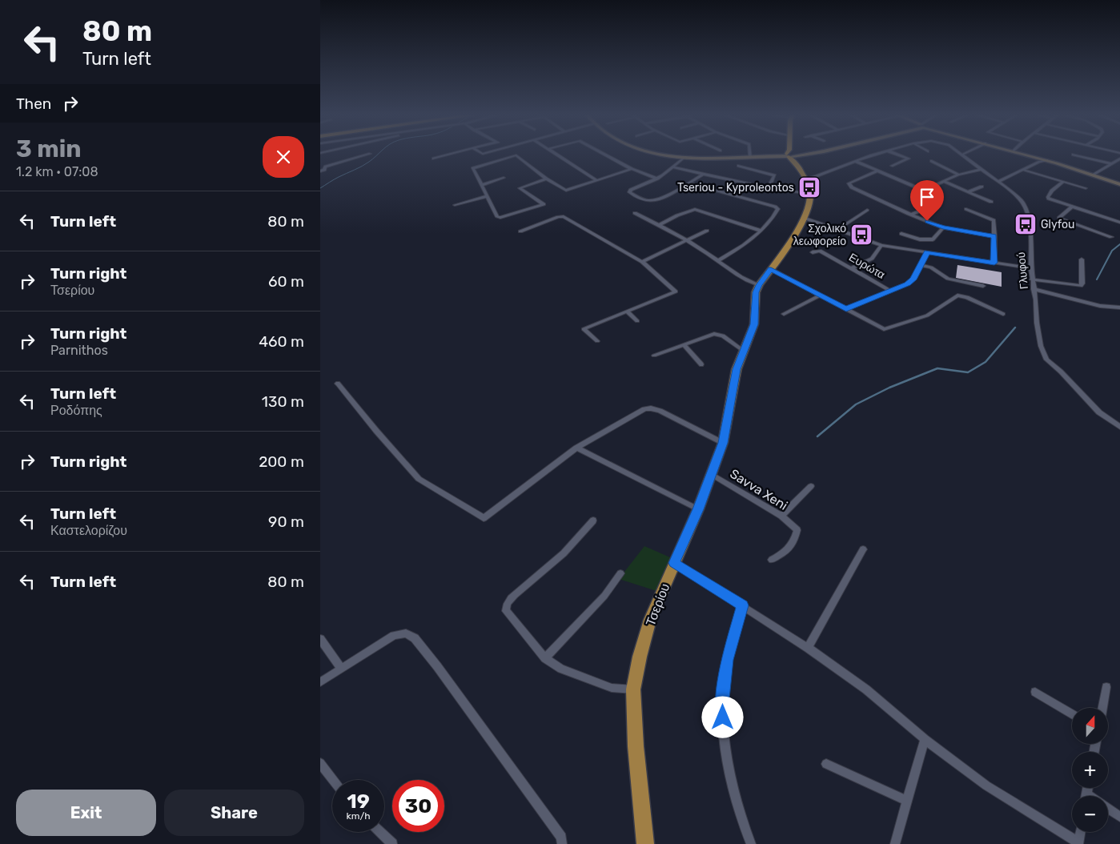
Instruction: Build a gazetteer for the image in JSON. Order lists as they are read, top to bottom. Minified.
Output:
{"streets":{"main road":["Τσερίου"],"street":["Ευρώτα","Γλυφού","Savva Xeni"]},"crossings":[["Savva Xeni","Τσερίου"]],"places":{"bus stop":["Tseriou - Kyproleontos","Glyfou","Σχολικό λεωφορείο"]},"north":"top","page":{"turn":["80 m","Turn left"],"then":"Then","heading":["3 min","1.2 km · 07:08"],"list":[{"name":"Turn left","value":"80 m"},{"name":"Turn right","note":"Τσερίου","value":"60 m"},{"name":"Turn right","note":"Parnithos","value":"460 m"},{"name":"Turn left","note":"Ροδόπης","value":"130 m"},{"name":"Turn right","value":"200 m"},{"name":"Turn left","note":"Καστελορίζου","value":"90 m"},{"name":"Turn left","value":"80 m"}],"map_buttons":["+","−"],"speed":"19 km/h","limit":"30","buttons":["Exit","Share"]}}
